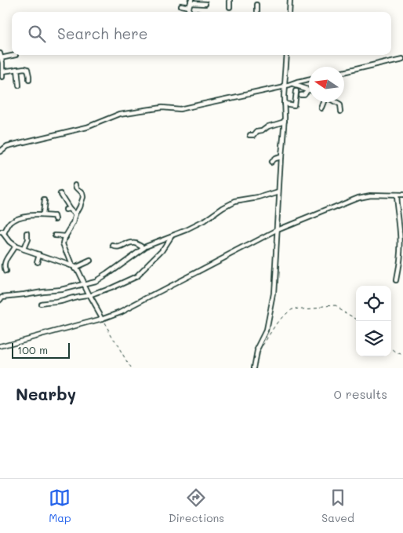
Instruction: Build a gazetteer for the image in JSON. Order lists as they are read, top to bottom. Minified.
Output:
{"scale_bar":"100 m","north":"left","page":{"search":"Search here","scale":"100 m","heading":["Nearby","0 results"],"nav":["Map","Directions","Saved"]}}
